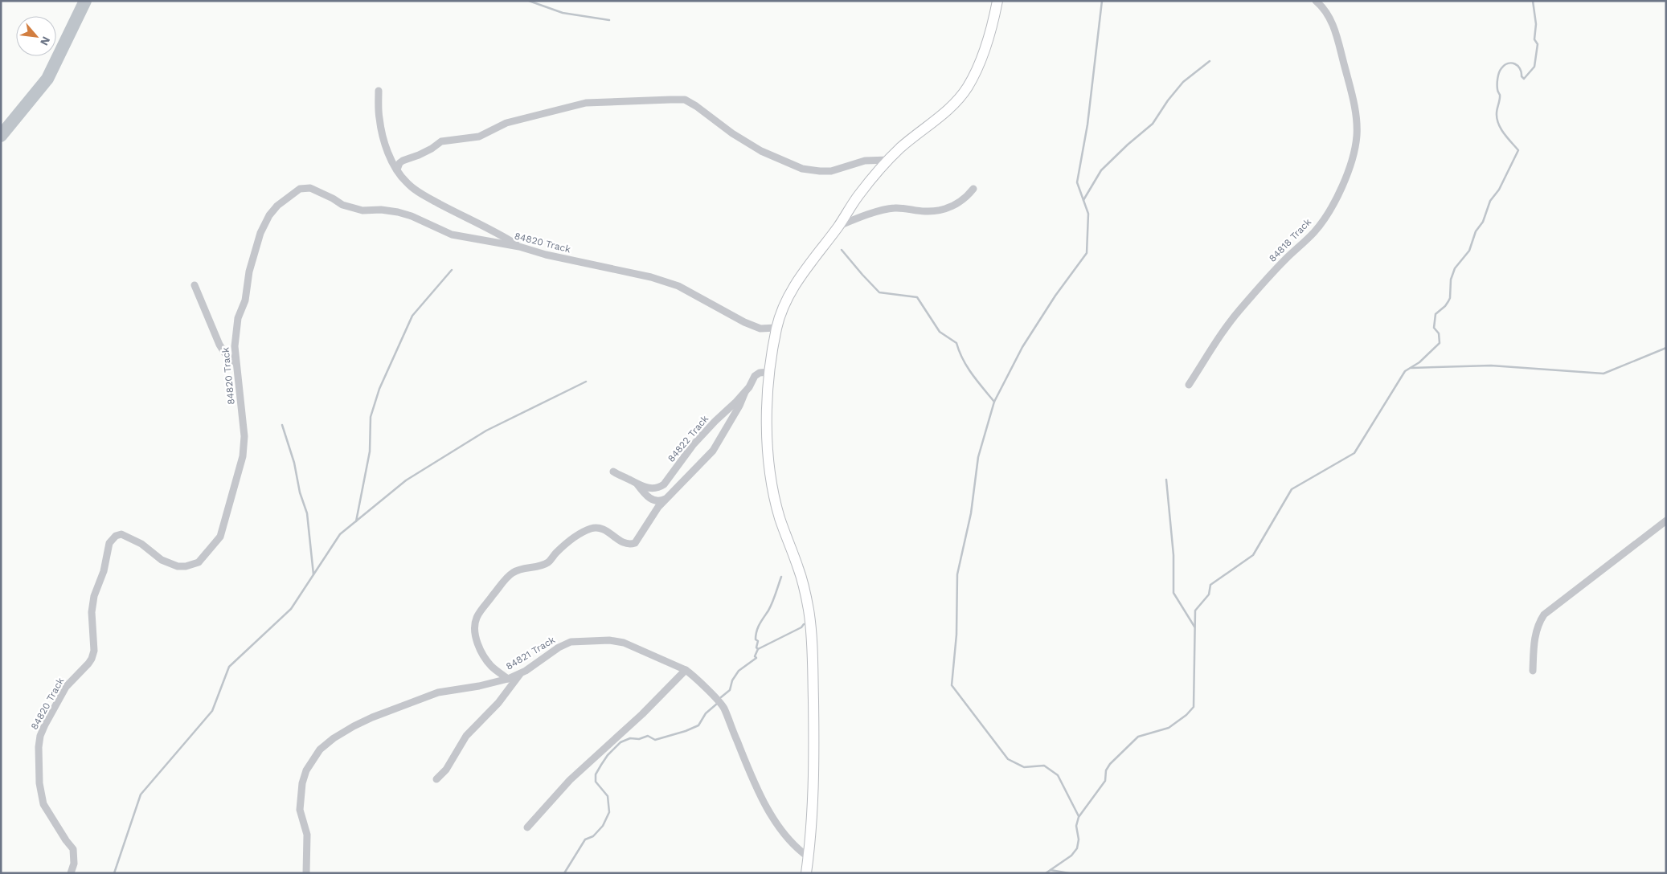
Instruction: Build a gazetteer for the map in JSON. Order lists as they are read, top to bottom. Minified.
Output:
{"streets":{"street":["84818 Track","84820 Track","84822 Track","84821 Track"]},"north":"bottom right"}
